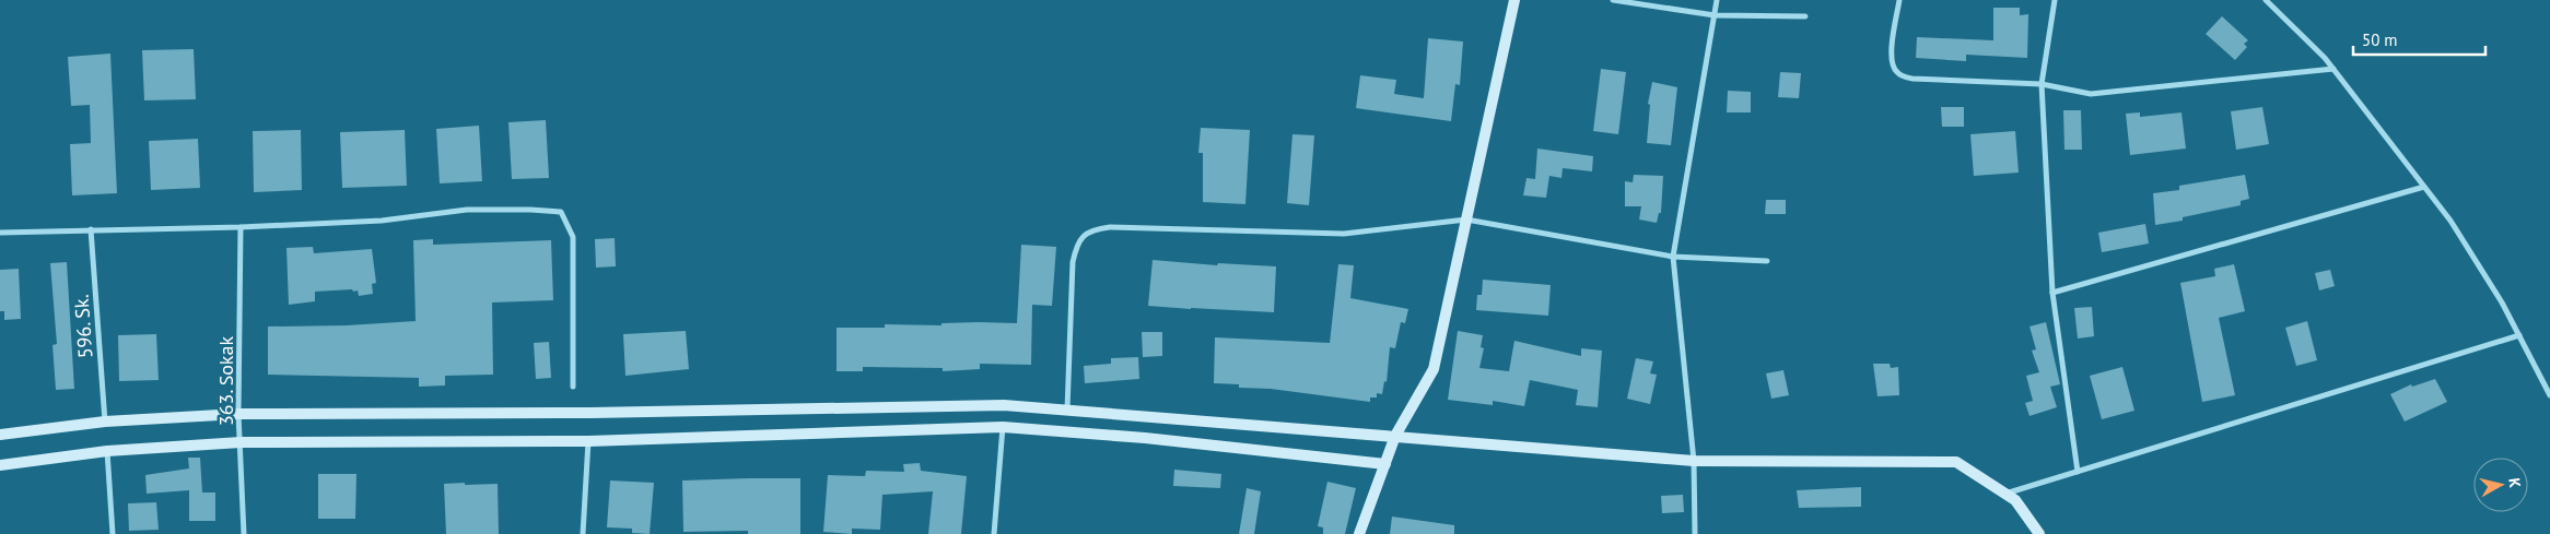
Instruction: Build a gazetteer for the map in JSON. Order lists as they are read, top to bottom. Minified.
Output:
{"streets":{"street":["596. Sk.","363. Sokak"]},"scale_bar":"50 m","north":"right"}
